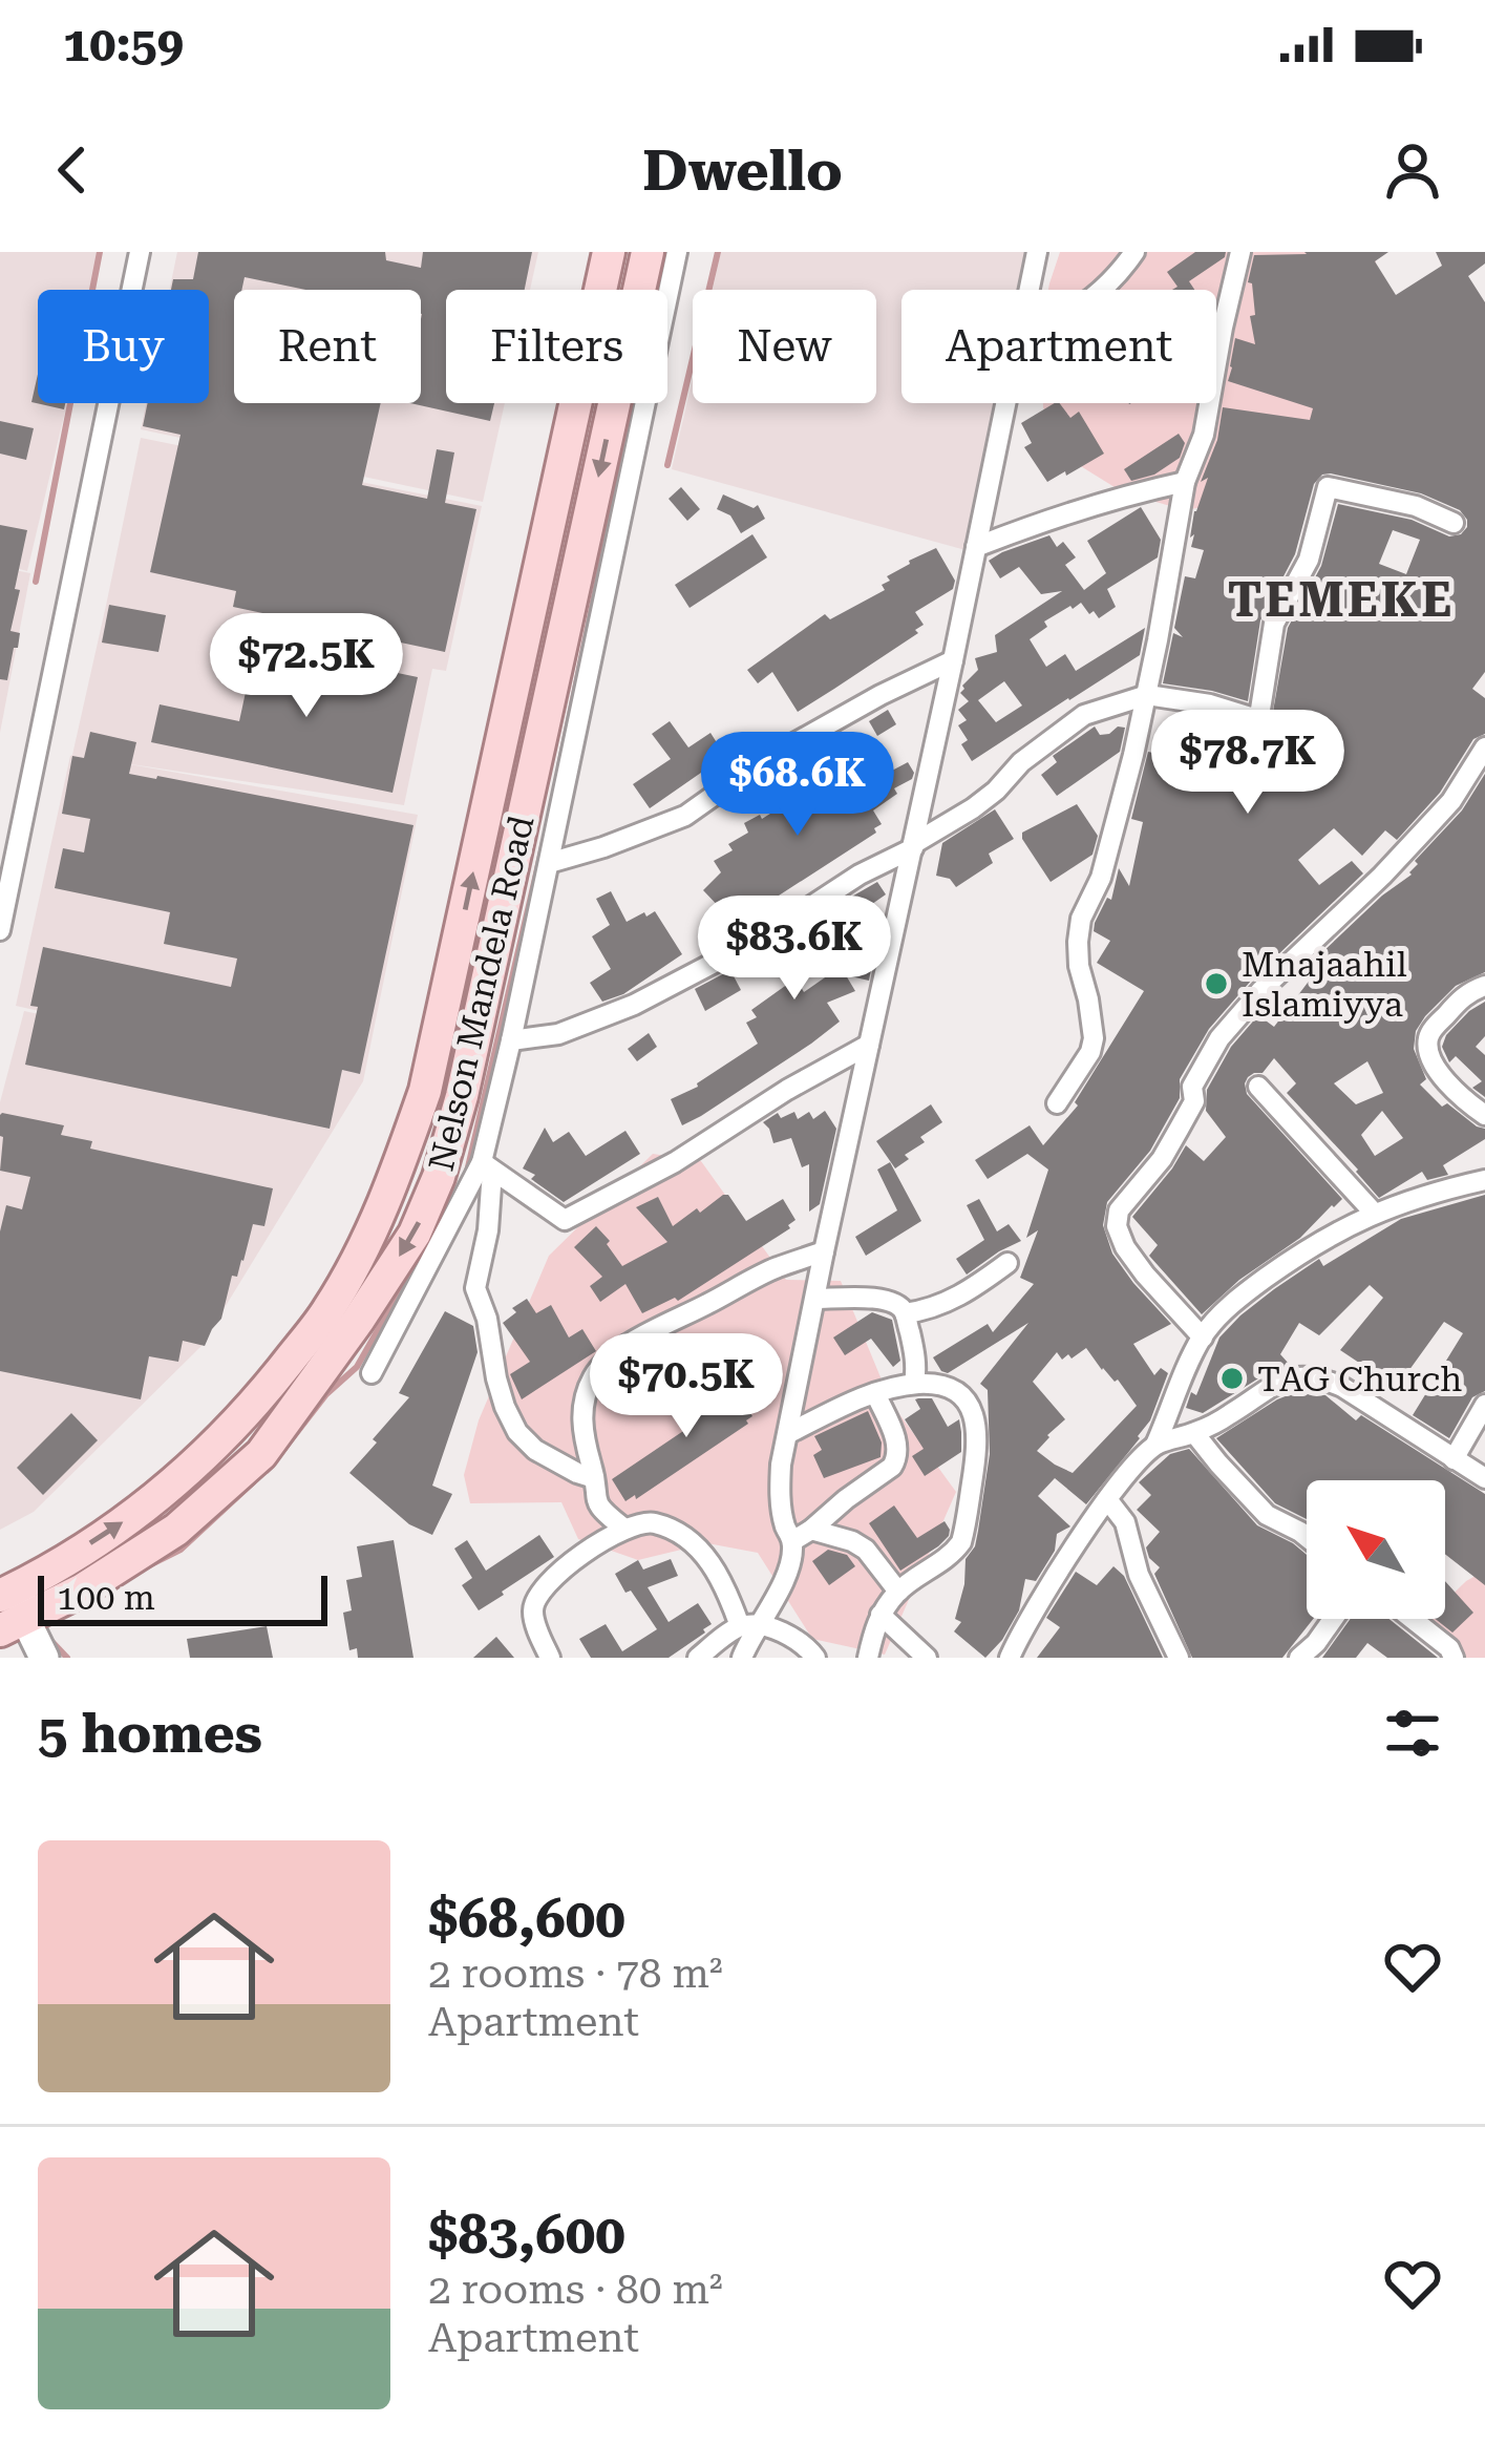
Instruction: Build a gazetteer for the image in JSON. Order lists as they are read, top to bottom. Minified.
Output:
{"streets":{"main road":["Nelson Mandela Road"]},"districts":["TEMEKE"],"places":["Mnajaahil Islamiyya","TAG Church"],"scale_bar":"100 m","north":"top left","page":{"status":"10:59","header":"Dwello","chip":["Buy","Rent","Filters","New","Apartment"],"price":["$72.5K","$78.7K","$68.6K","$83.6K","$70.5K"],"scale":"100 m","heading":"5 homes","list":[{"name":"$68,600","note":"2 rooms · 78 m² · Apartment"},{"name":"$83,600","note":"2 rooms · 80 m² · Apartment"}]}}
